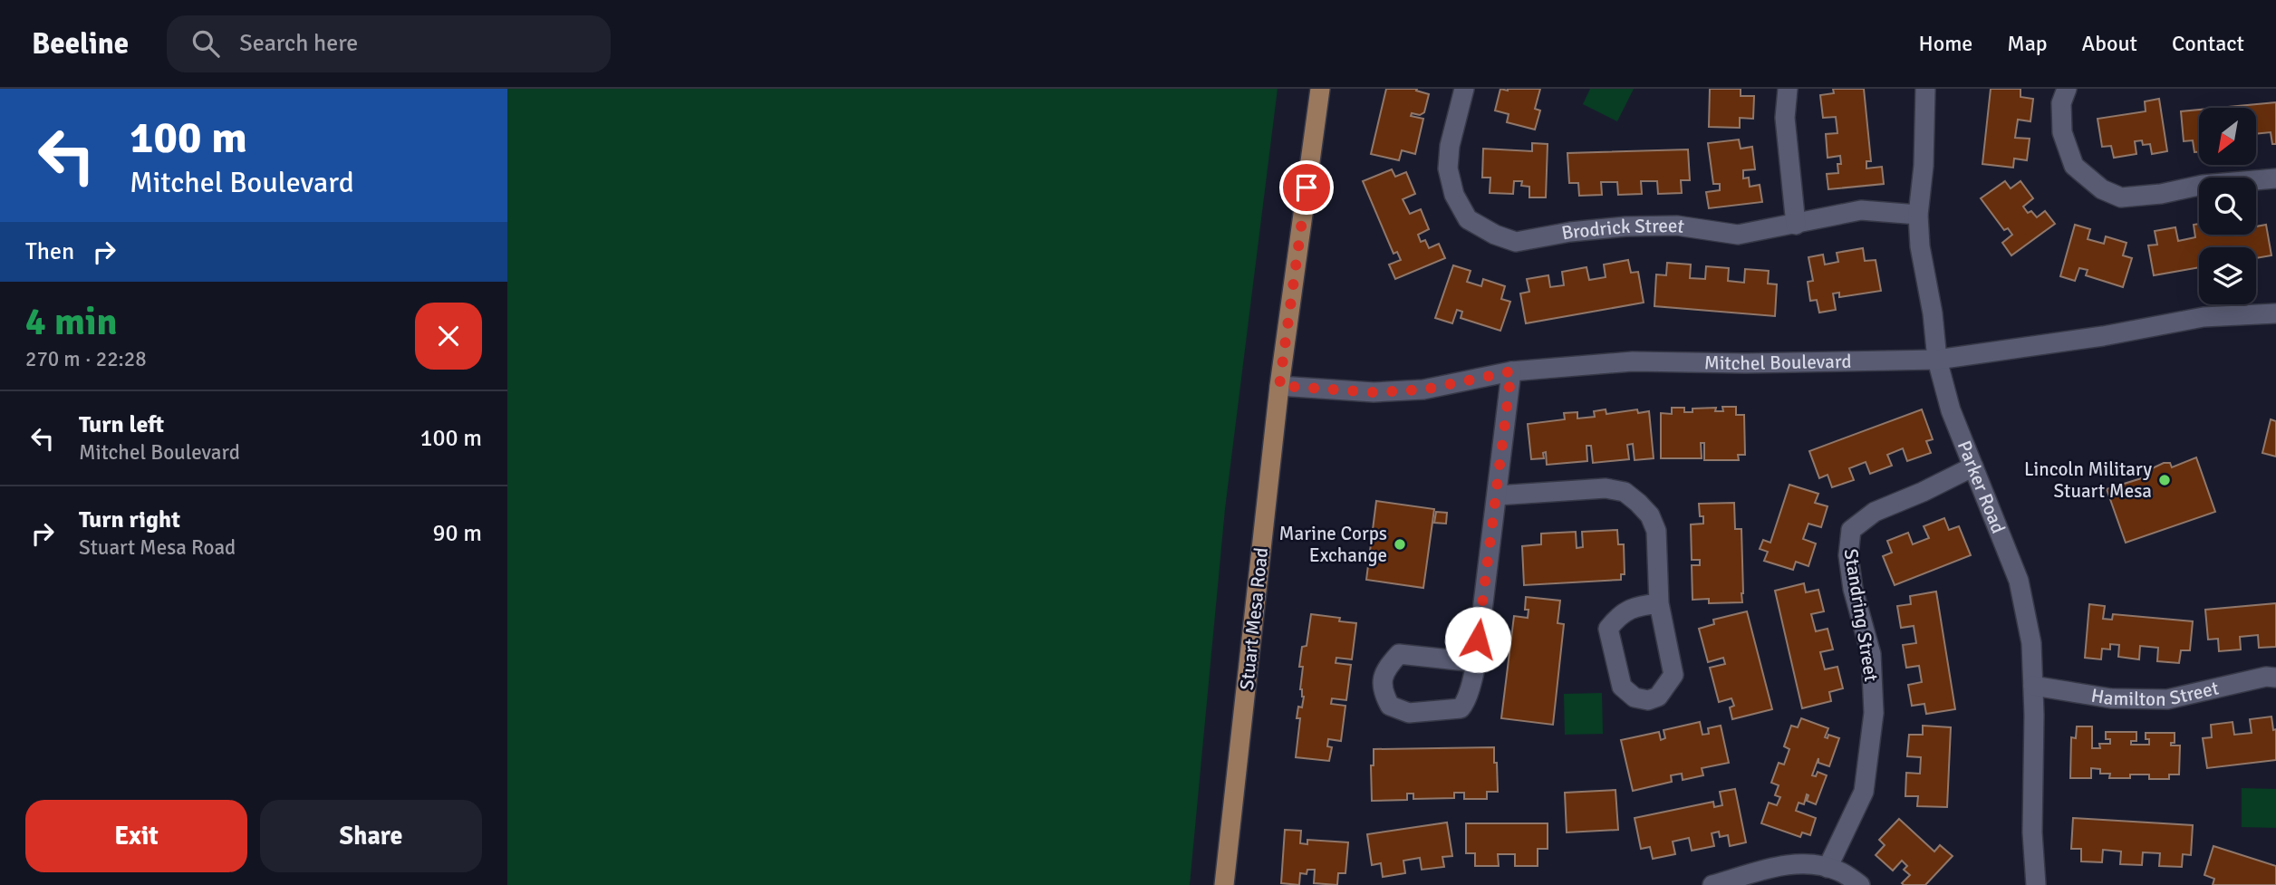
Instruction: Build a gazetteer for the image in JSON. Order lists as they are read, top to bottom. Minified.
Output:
{"streets":{"main road":["Stuart Mesa Road"],"street":["Brodrick Street","Mitchel Boulevard","Parker Road","Standring Street","Hamilton Street"]},"crossings":[["Brodrick Street","Parker Road"],["Mitchel Boulevard","Parker Road"],["Mitchel Boulevard","Stuart Mesa Road"],["Parker Road","Standring Street"],["Parker Road","Hamilton Street"]],"places":["Lincoln Military Stuart Mesa","Marine Corps Exchange"],"north":"bottom left","page":{"header":"Beeline","search":"Search here","nav":["Home","Map","About","Contact"],"turn":["100 m","Mitchel Boulevard"],"then":"Then","heading":["4 min","270 m · 22:28"],"list":[{"name":"Turn left","note":"Mitchel Boulevard","value":"100 m"},{"name":"Turn right","note":"Stuart Mesa Road","value":"90 m"}],"buttons":["Exit","Share"]}}
